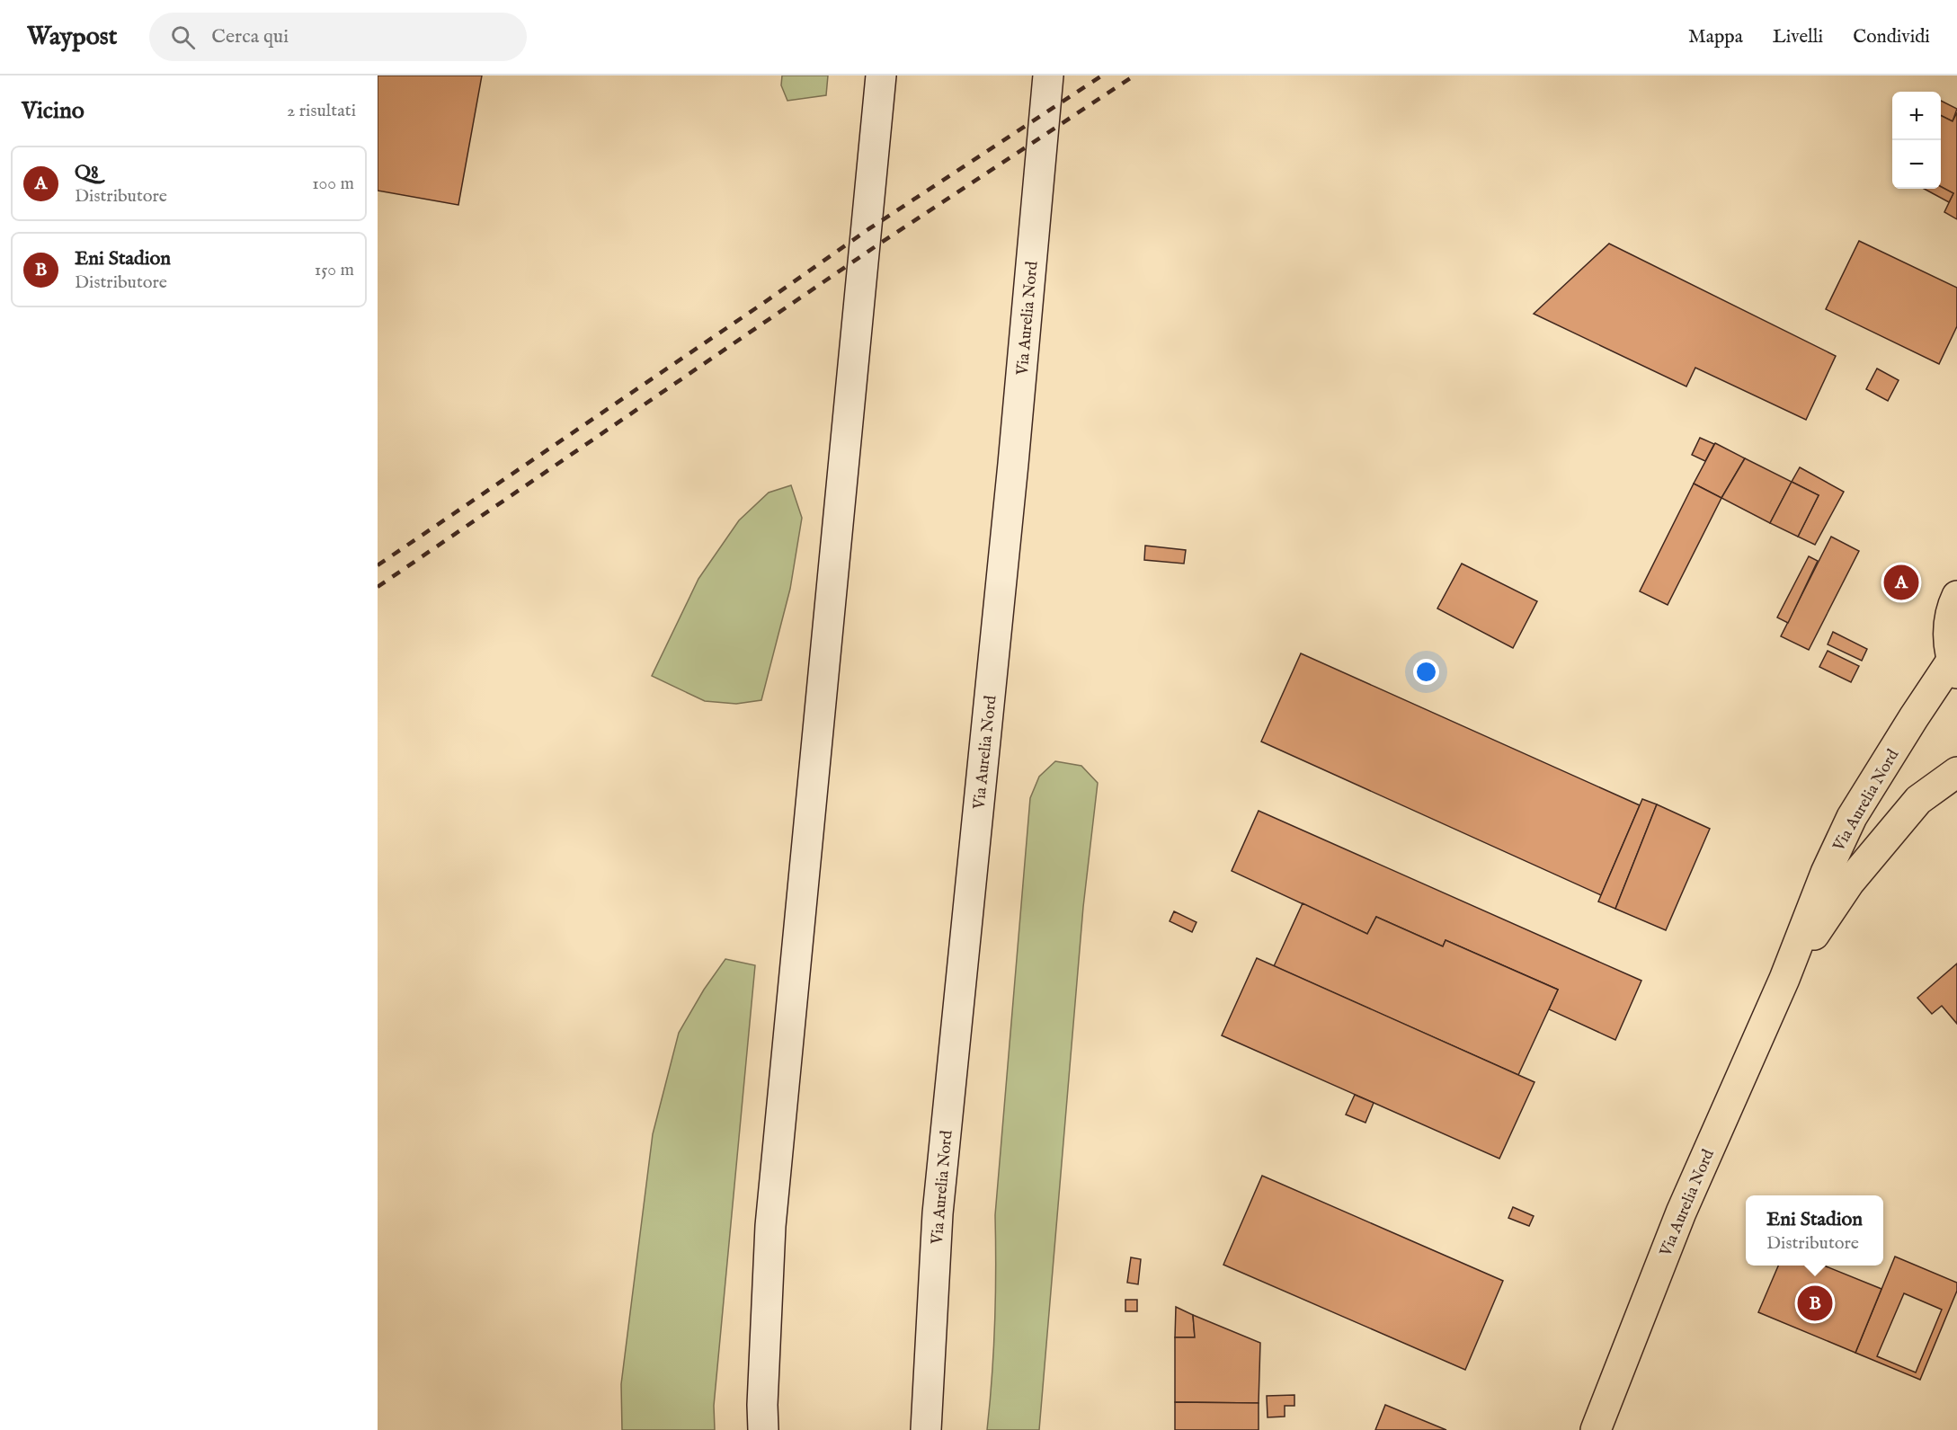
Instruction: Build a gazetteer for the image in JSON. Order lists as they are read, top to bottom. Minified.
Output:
{"streets":{"main road":["Via Aurelia Nord"]},"page":{"header":"Waypost","search":"Cerca qui","nav":["Mappa","Livelli","Condividi"],"heading":["Vicino","2 risultati"],"map_buttons":["+","−"],"list":[{"mark":"A","name":"Q8","note":"Distributore","value":"100 m"},{"mark":"B","name":"Eni Stadion","note":"Distributore","value":"150 m"}],"pins":["A","B"],"popup":["Eni Stadion","Distributore"]}}
